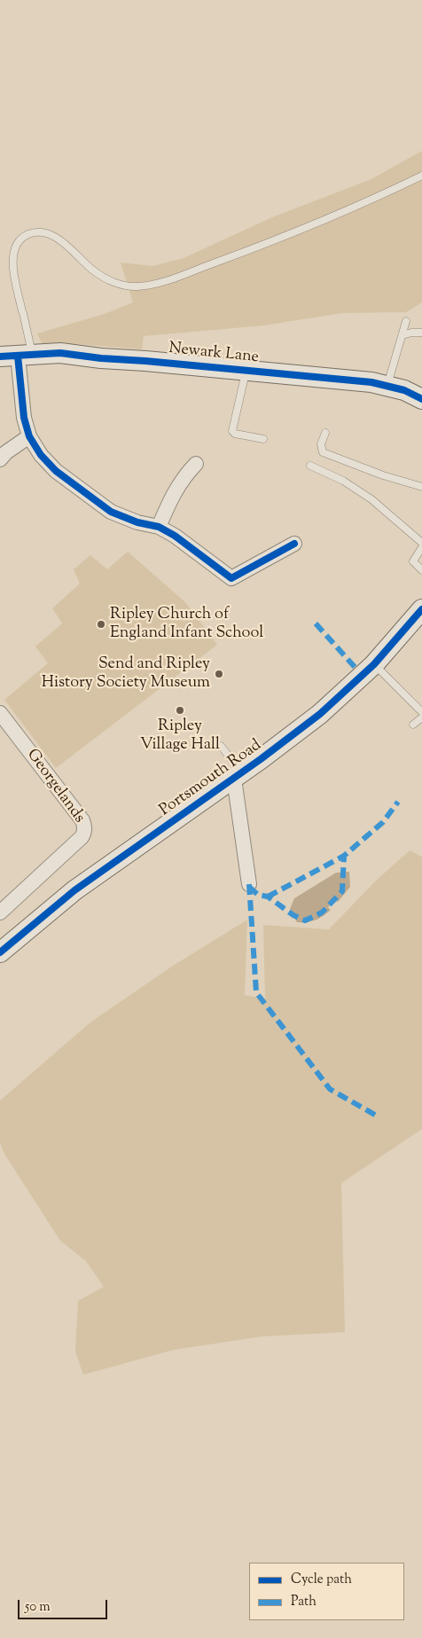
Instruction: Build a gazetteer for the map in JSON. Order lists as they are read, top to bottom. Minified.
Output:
{"streets":{"main road":["Newark Lane","Portsmouth Road"],"street":["Georgelands"]},"places":["Ripley Church of England Infant School","Send and Ripley History Society Museum","Ripley Village Hall"],"legend":["Cycle path","Path"],"scale_bar":"50 m"}
